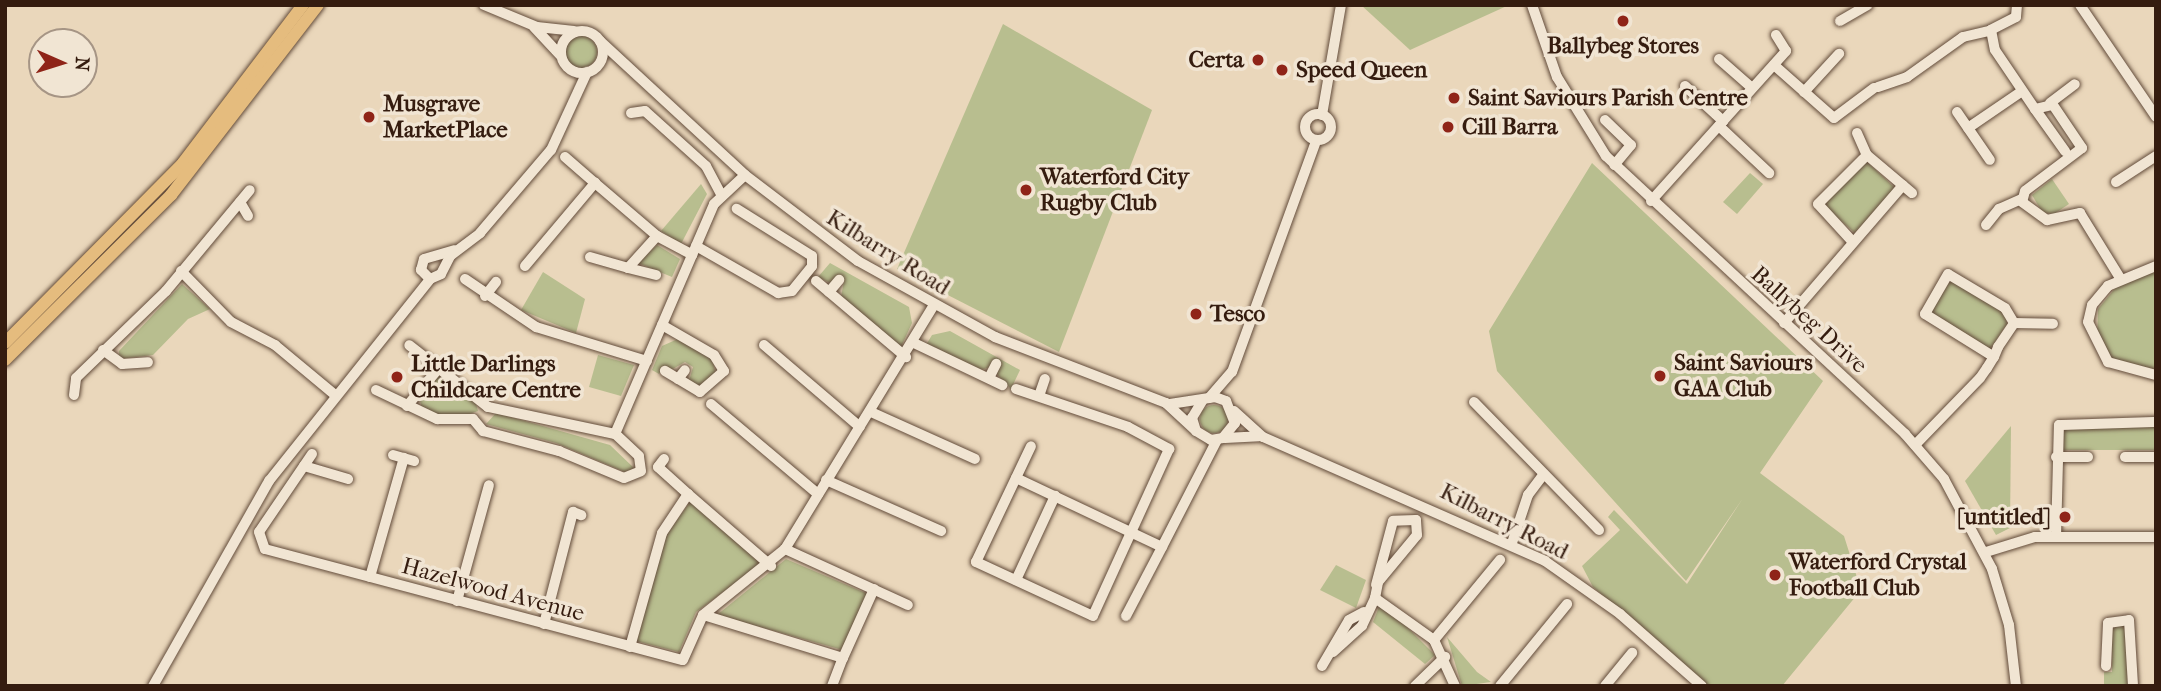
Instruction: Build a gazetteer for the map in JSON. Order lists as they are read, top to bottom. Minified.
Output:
{"streets":{"street":["Kilbarry Road","Ballybeg Drive","Hazelwood Avenue"]},"places":["Ballybeg Stores","Certa","Speed Queen","Saint Saviours Parish Centre","Musgrave MarketPlace","Cill Barra","Waterford City Rugby Club","Tesco","Saint Saviours GAA Club","Little Darlings Childcare Centre","[untitled]","Waterford Crystal Football Club"],"north":"right"}
